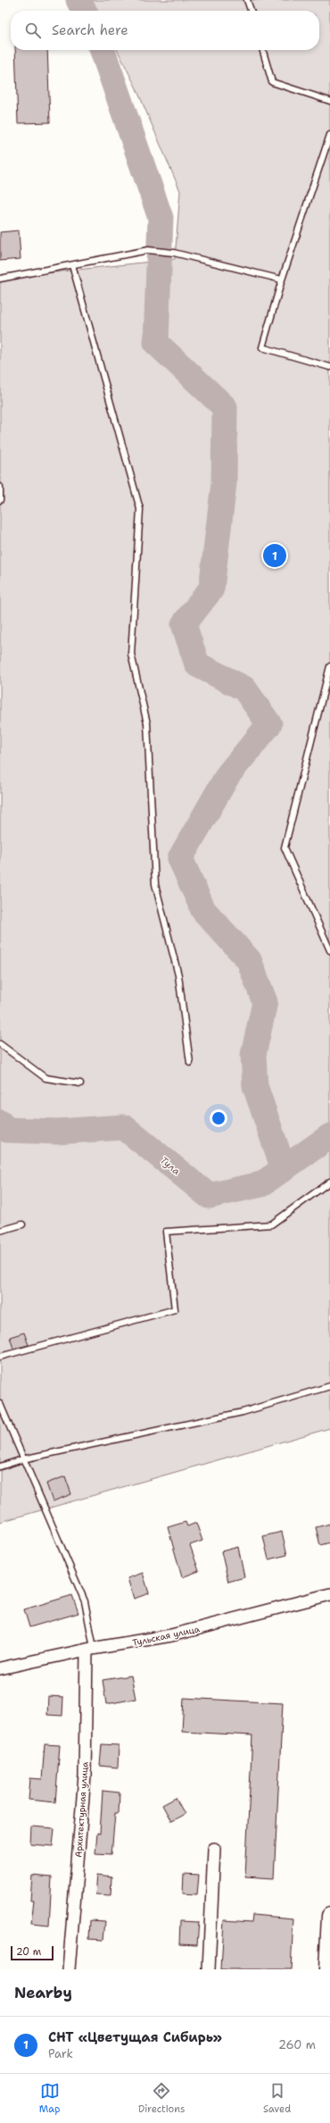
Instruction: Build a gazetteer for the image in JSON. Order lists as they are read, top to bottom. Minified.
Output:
{"streets":{"street":["Тульская улица","Архитектурная улица"]},"crossings":[["Тульская улица","Архитектурная улица"]],"water":["Тула"],"scale_bar":"20 m","page":{"search":"Search here","pins":"1","scale":"20 m","heading":"Nearby","list":[{"mark":"1","name":"СНТ «Цветущая Сибирь»","note":"Park","value":"260 m"}],"nav":["Map","Directions","Saved"]}}
